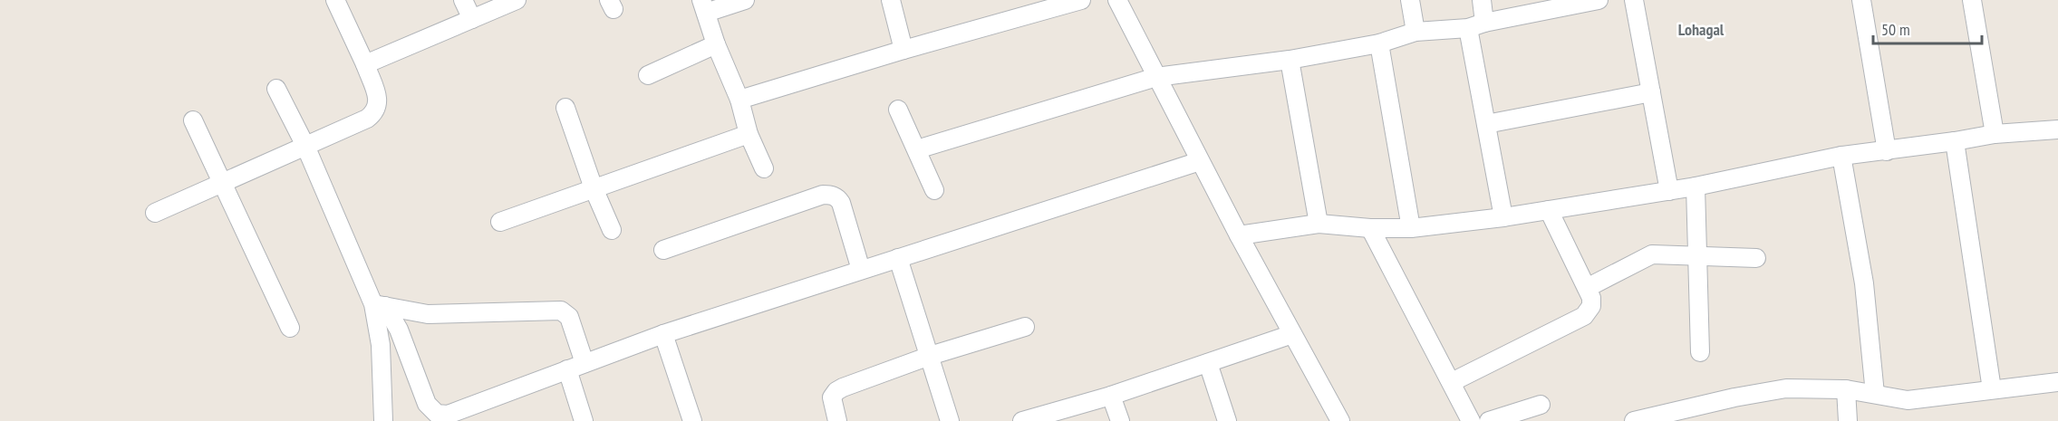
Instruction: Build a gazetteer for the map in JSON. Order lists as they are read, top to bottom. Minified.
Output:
{"districts":["Lohagal"],"scale_bar":"50 m"}
